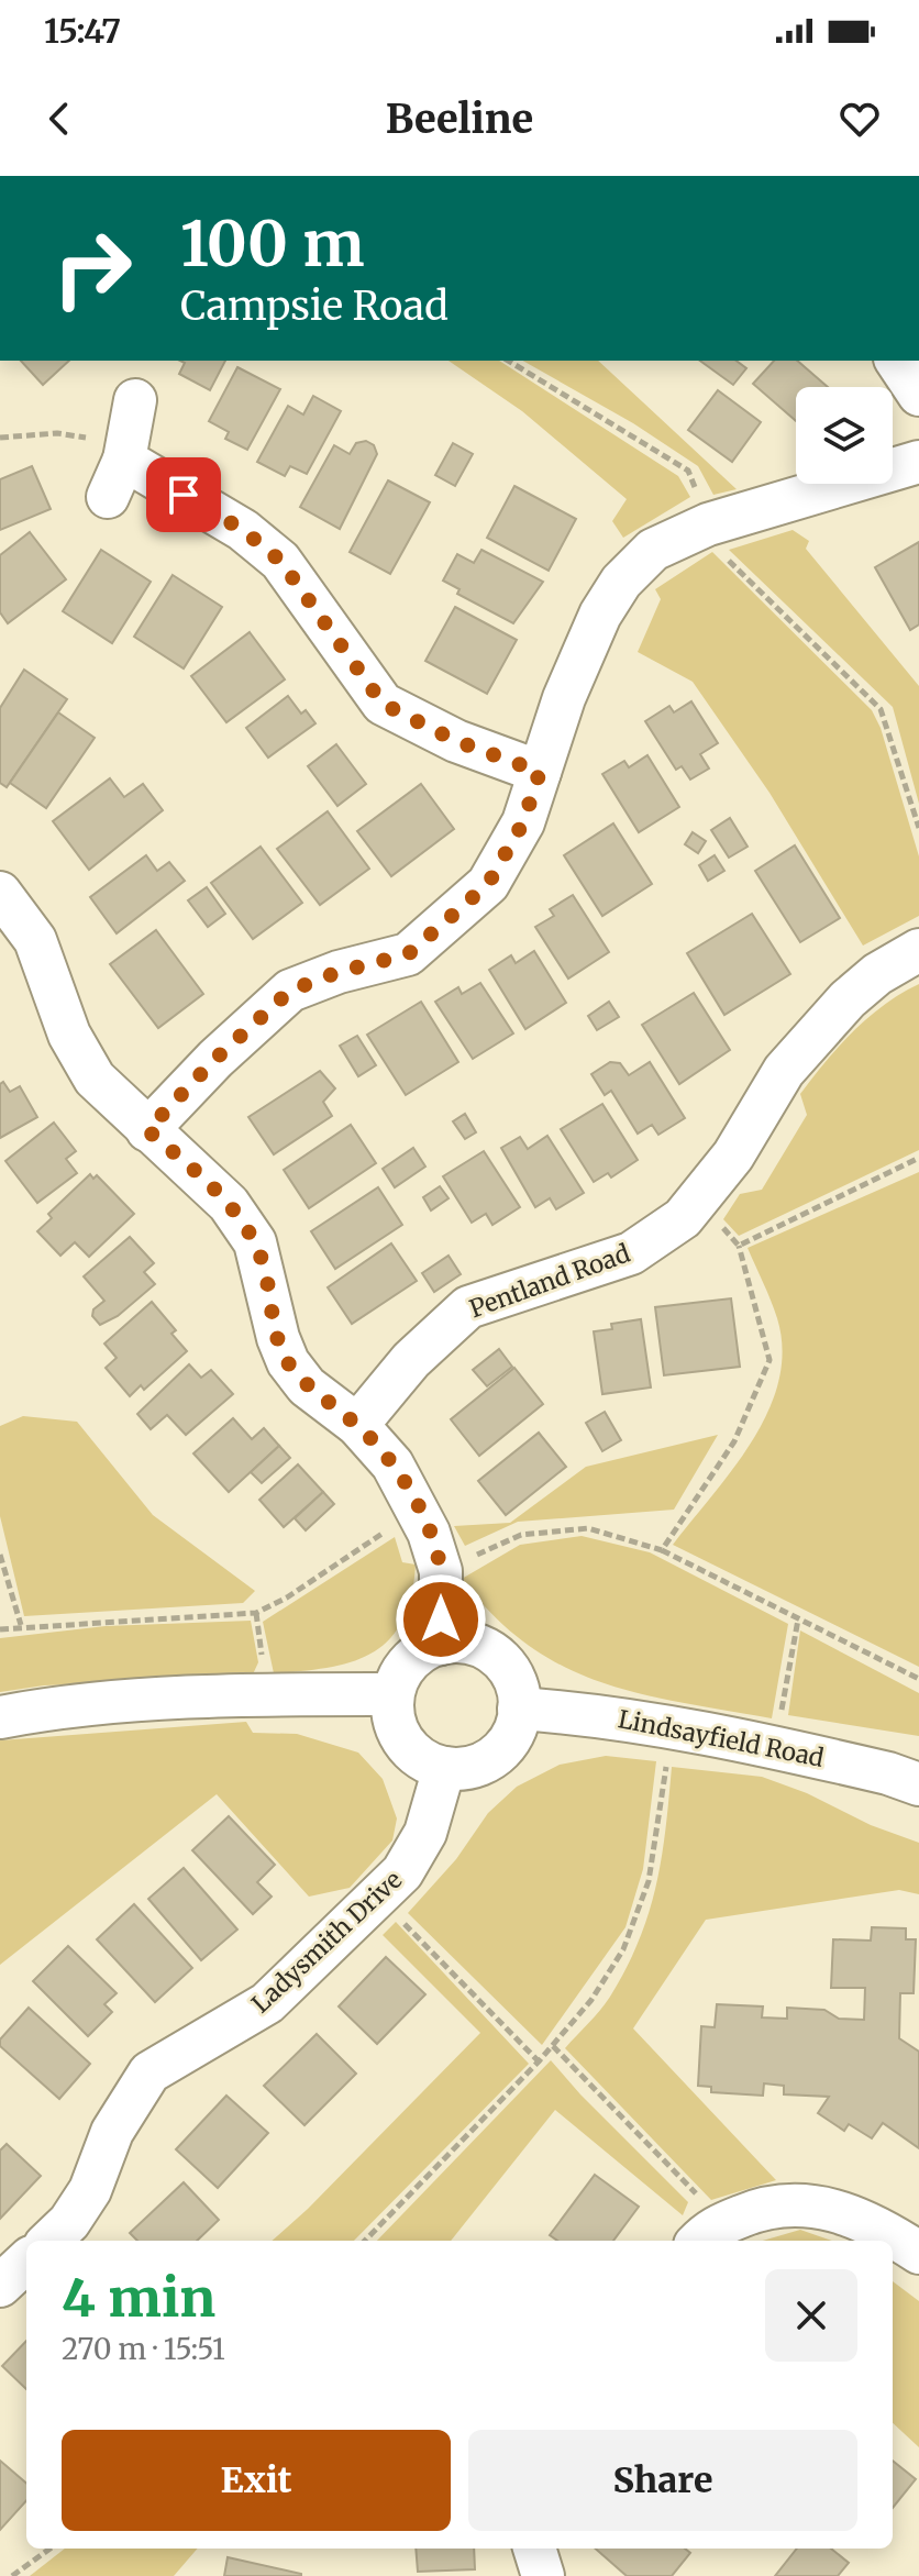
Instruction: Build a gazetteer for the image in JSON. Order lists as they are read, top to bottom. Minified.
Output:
{"streets":{"street":["Pentland Road","Lindsayfield Road","Ladysmith Drive"]},"crossings":[["Lindsayfield Road","Ladysmith Drive"]],"page":{"status":"15:47","header":"Beeline","turn":["100 m","Campsie Road"],"heading":["4 min","270 m · 15:51"],"buttons":["Exit","Share"]}}
